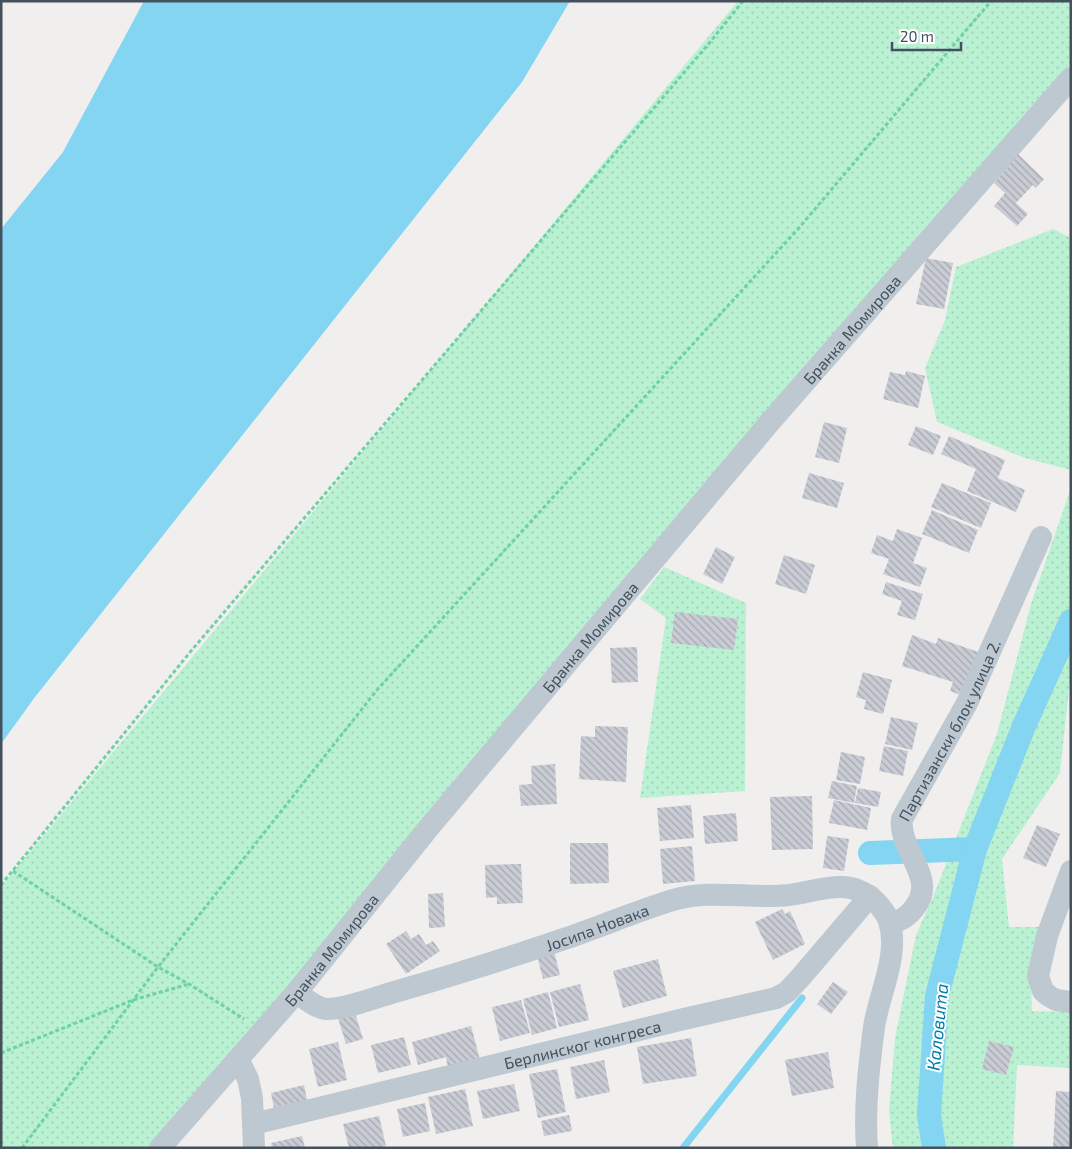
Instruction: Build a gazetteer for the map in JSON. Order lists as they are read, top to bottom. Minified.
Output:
{"streets":{"street":["Бранка Момирова","Партизански блок улица 2.","Јосипа Новака","Берлинског конгреса"]},"crossings":[["Бранка Момирова","Јосипа Новака"],["Јосипа Новака","Берлинског конгреса"]],"water":["Каловита"],"scale_bar":"20 m"}
